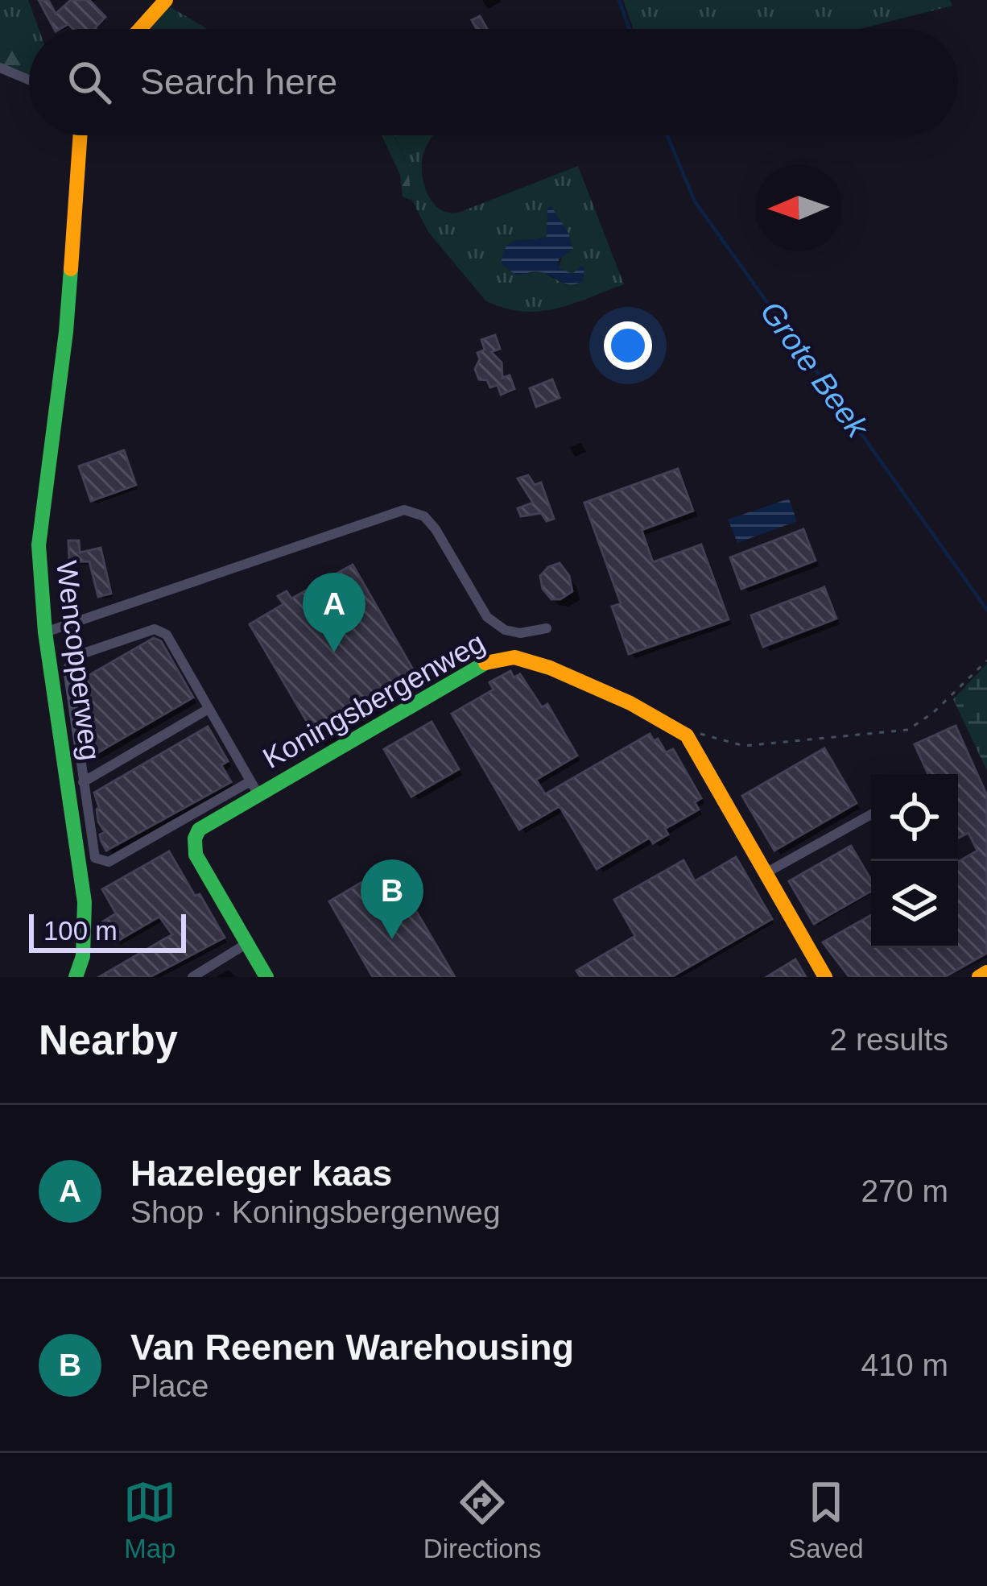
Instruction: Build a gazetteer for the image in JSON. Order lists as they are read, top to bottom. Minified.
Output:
{"streets":{"street":["Wencopperweg","Koningsbergenweg"]},"water":["Grote Beek"],"scale_bar":"100 m","north":"left","page":{"search":"Search here","pins":["A","B"],"scale":"100 m","heading":["Nearby","2 results"],"list":[{"mark":"A","name":"Hazeleger kaas","note":"Shop · Koningsbergenweg","value":"270 m"},{"mark":"B","name":"Van Reenen Warehousing","note":"Place","value":"410 m"}],"nav":["Map","Directions","Saved"]}}
